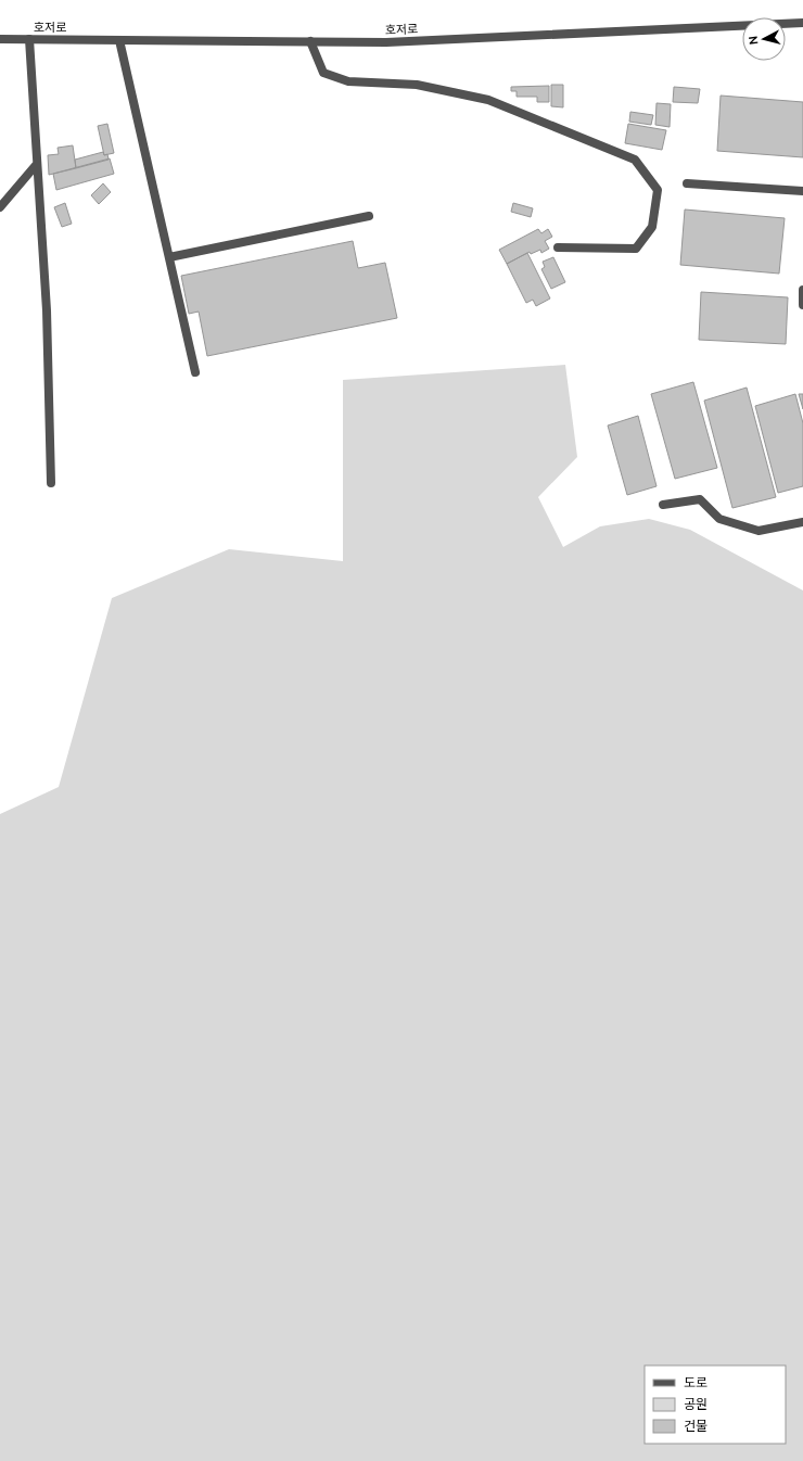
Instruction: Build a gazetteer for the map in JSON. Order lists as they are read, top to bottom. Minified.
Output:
{"streets":{"street":["호저로"]},"legend":["도로","공원","건물"],"north":"left"}
